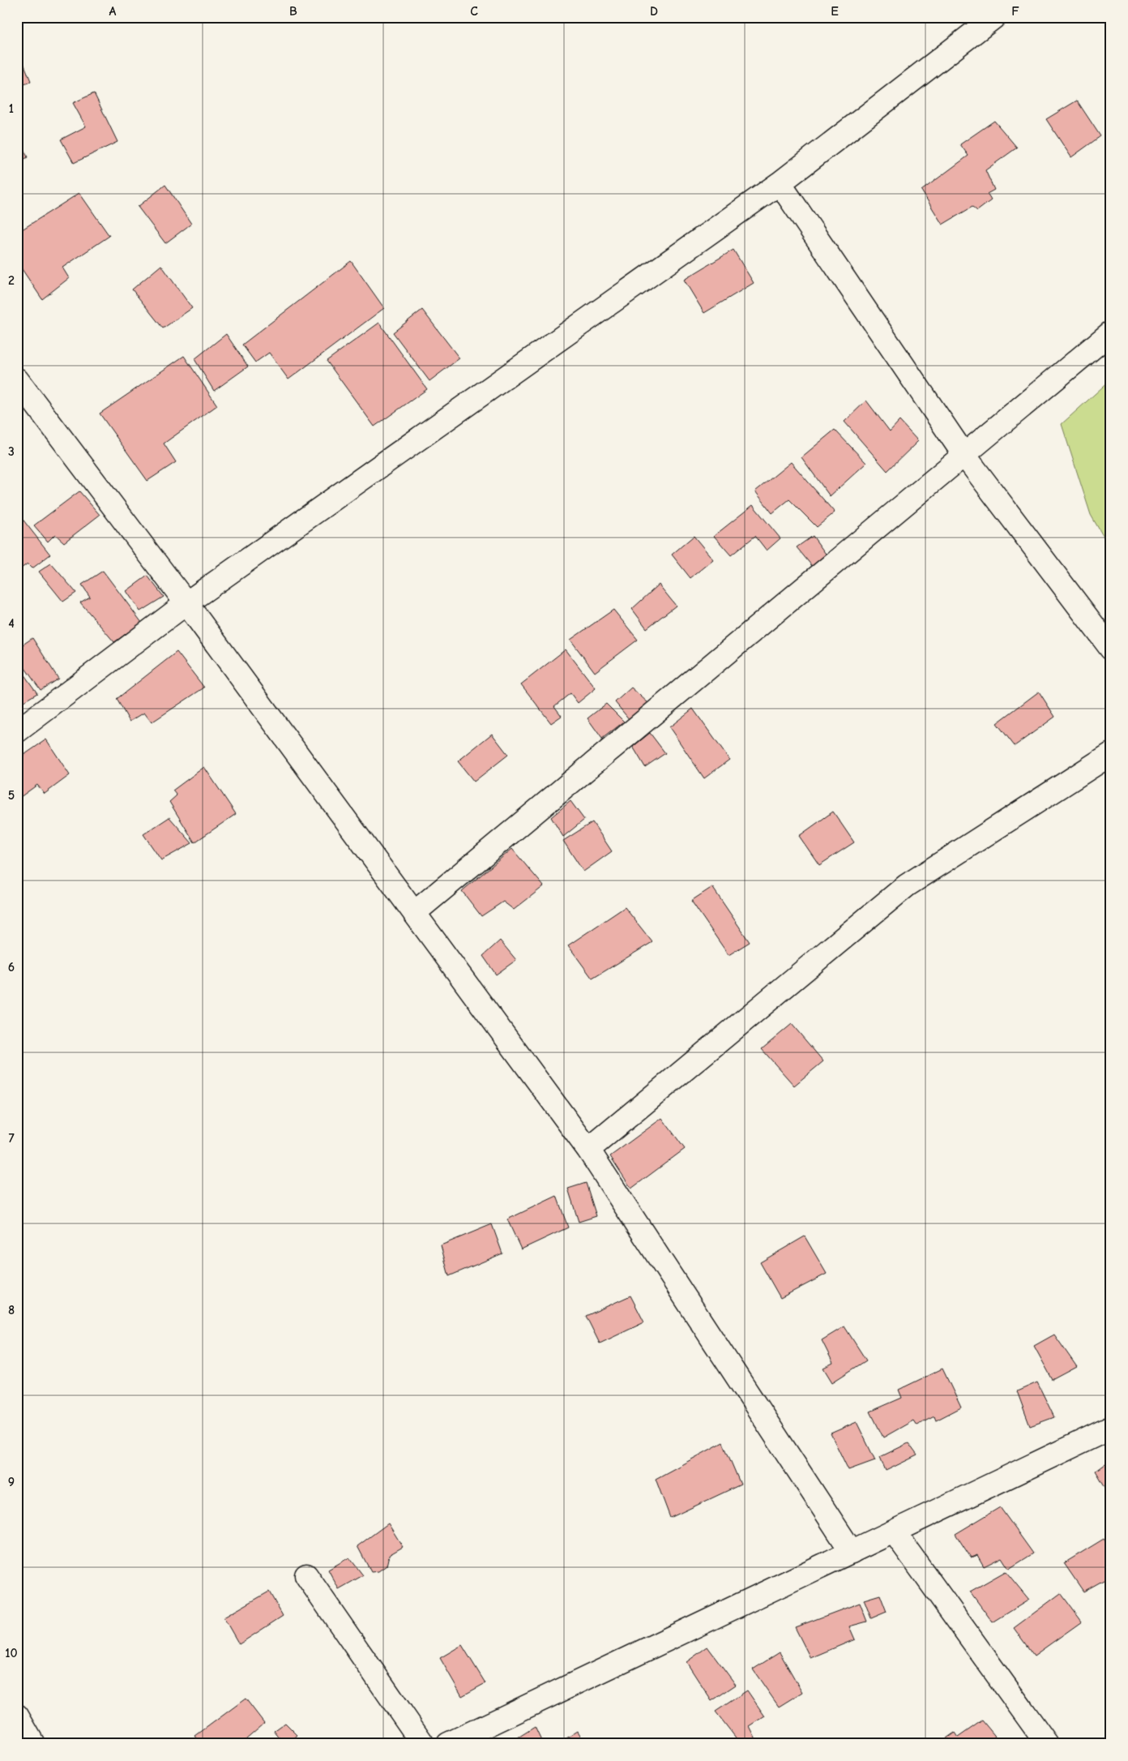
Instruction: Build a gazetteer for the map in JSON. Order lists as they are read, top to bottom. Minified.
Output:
{"grid":{"columns":["A","B","C","D","E","F"],"rows":["1","2","3","4","5","6","7","8","9","10"]}}
